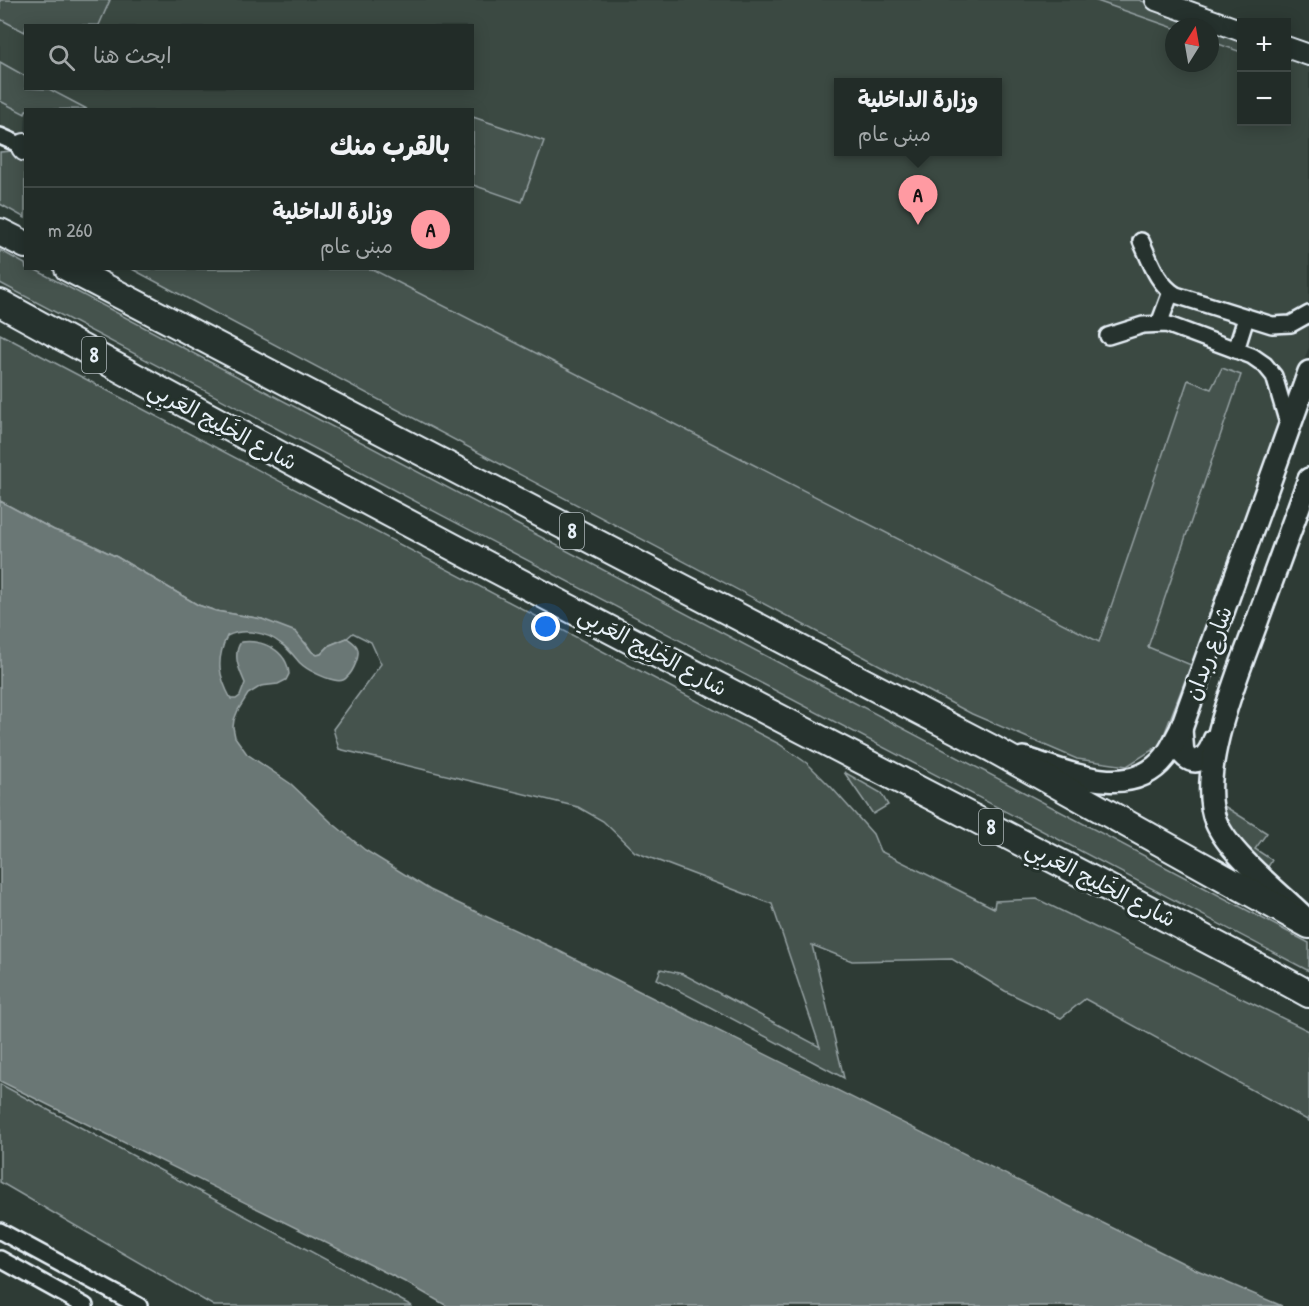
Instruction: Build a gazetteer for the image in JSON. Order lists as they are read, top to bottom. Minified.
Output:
{"streets":{"highway":["8","شارع الخَلِيج العَربِي"],"main road":["شارع ربدان"]},"crossings":[["8","شارع ربدان"]],"north":"top","page":{"map_buttons":["+","−"],"search":"ابحث هنا","popup":["وزارة الداخلية","مبنى عام"],"heading":"بالقرب منك","pins":"A","list":[{"mark":"A","name":"وزارة الداخلية","note":"مبنى عام","value":"260 m"}]}}
